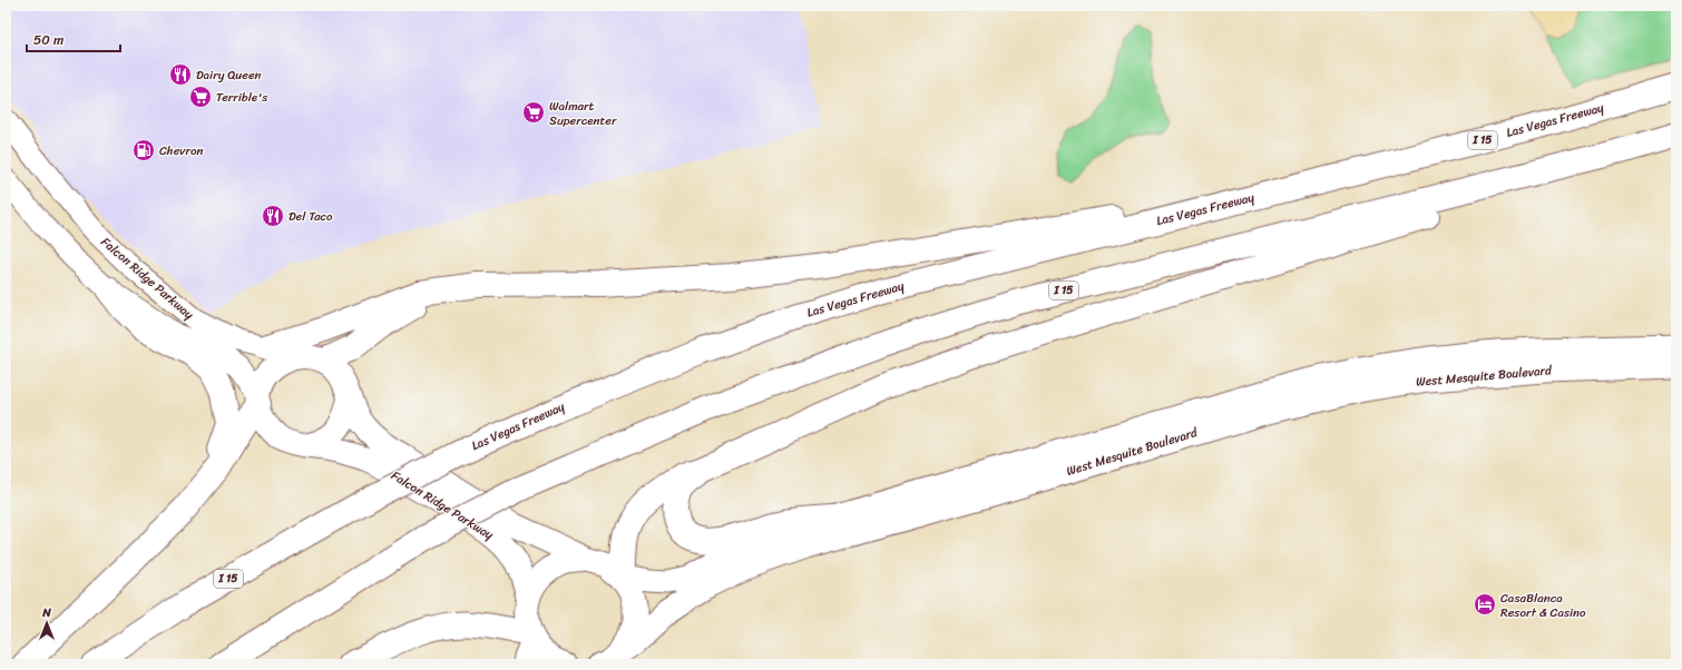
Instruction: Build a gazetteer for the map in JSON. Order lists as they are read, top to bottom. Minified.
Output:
{"streets":{"highway":["Las Vegas Freeway","I 15"],"main road":["Falcon Ridge Parkway","West Mesquite Boulevard"]},"crossings":[["Falcon Ridge Parkway","West Mesquite Boulevard"]],"places":{"restaurant":["Dairy Queen","Del Taco"],"supermarket":["Terrible's","Walmart Supercenter"],"fuel station":["Chevron"],"hotel":["CasaBlanca Resort & Casino"]},"scale_bar":"50 m","north":"top"}
